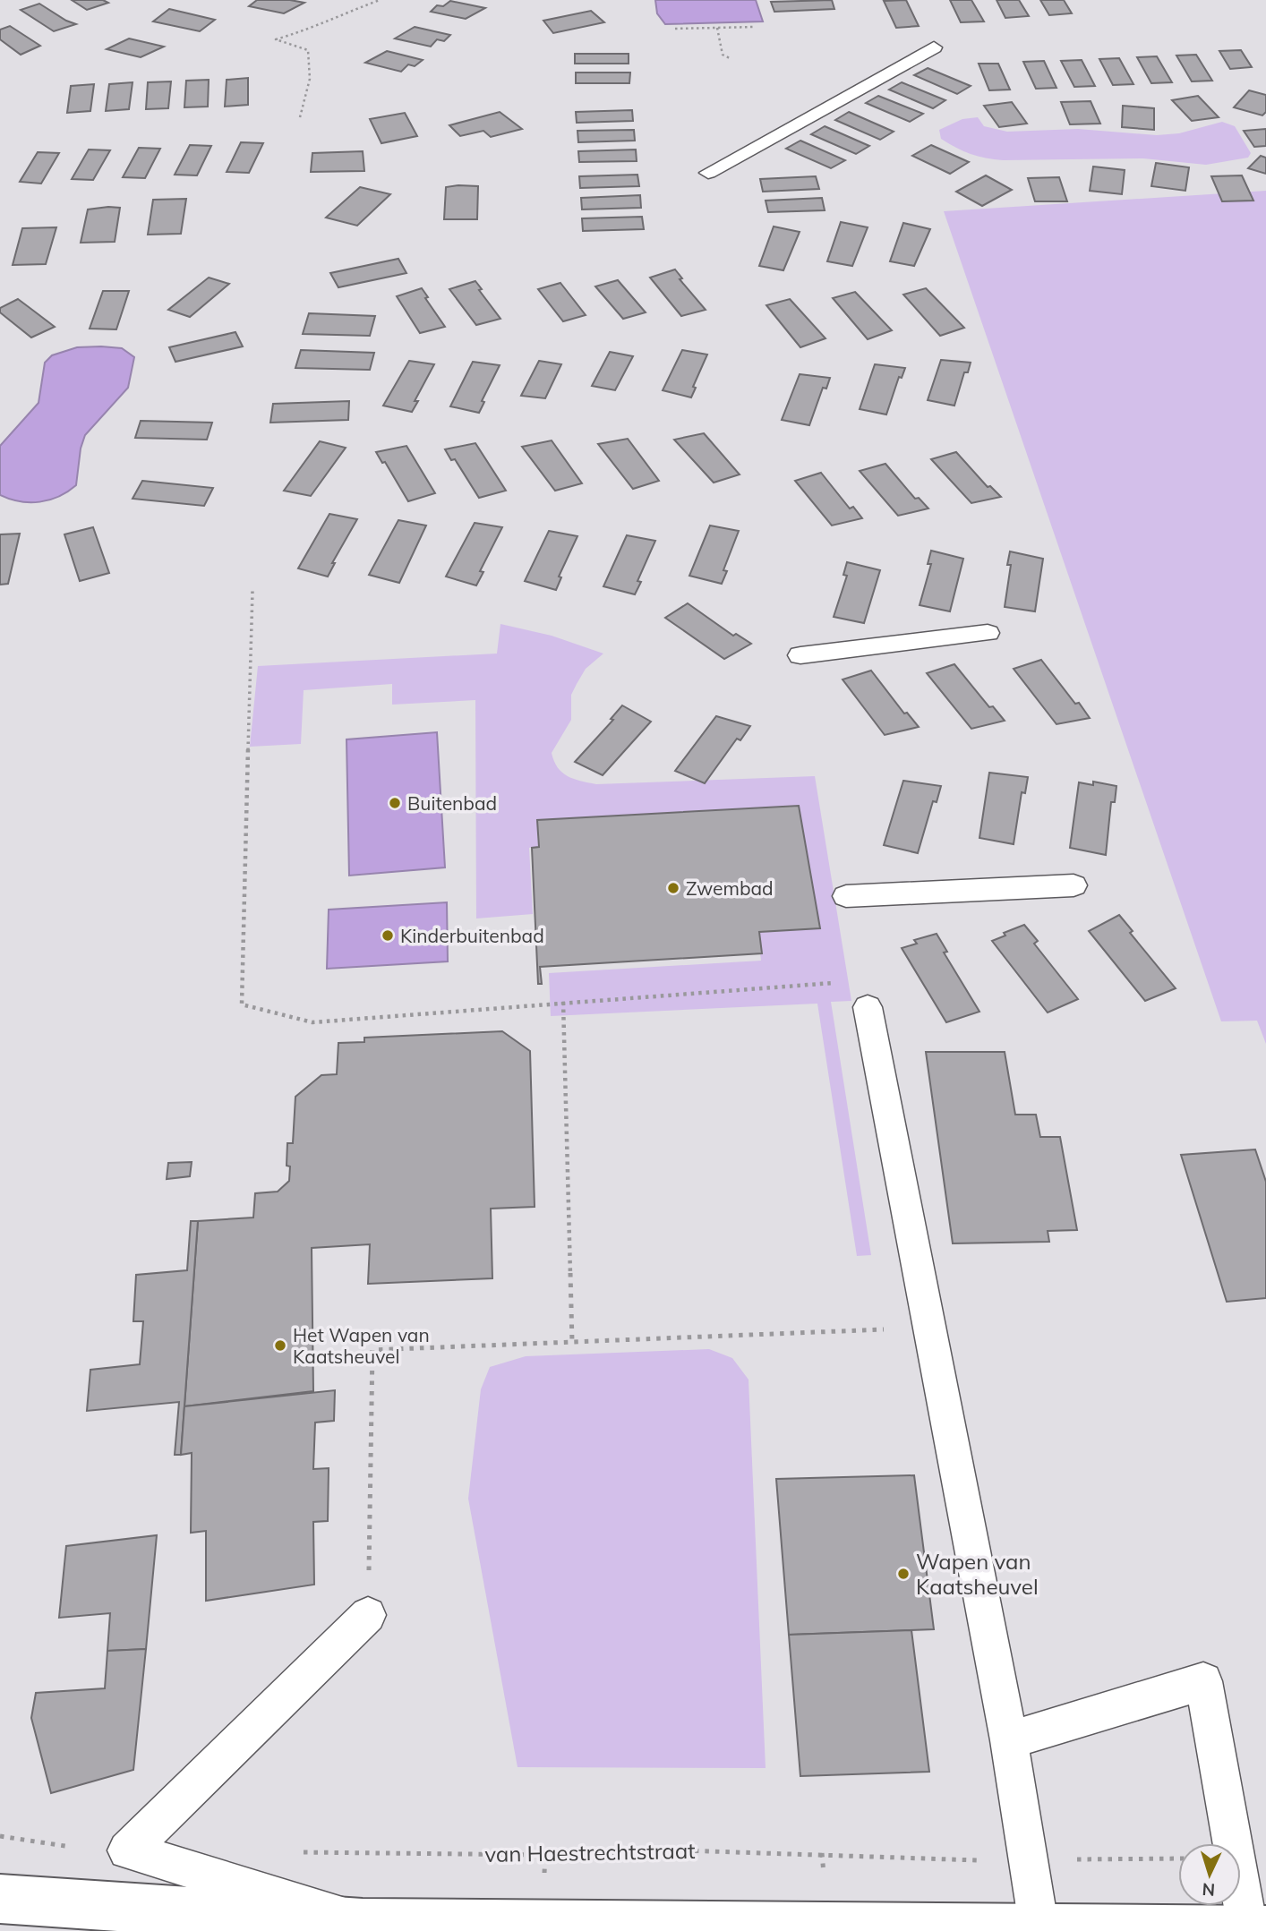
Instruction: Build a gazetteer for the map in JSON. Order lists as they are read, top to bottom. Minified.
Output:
{"streets":{"path":["van Haestrechtstraat"]},"places":["Buitenbad","Zwembad","Kinderbuitenbad","Het Wapen van Kaatsheuvel","Wapen van Kaatsheuvel"],"north":"bottom"}
